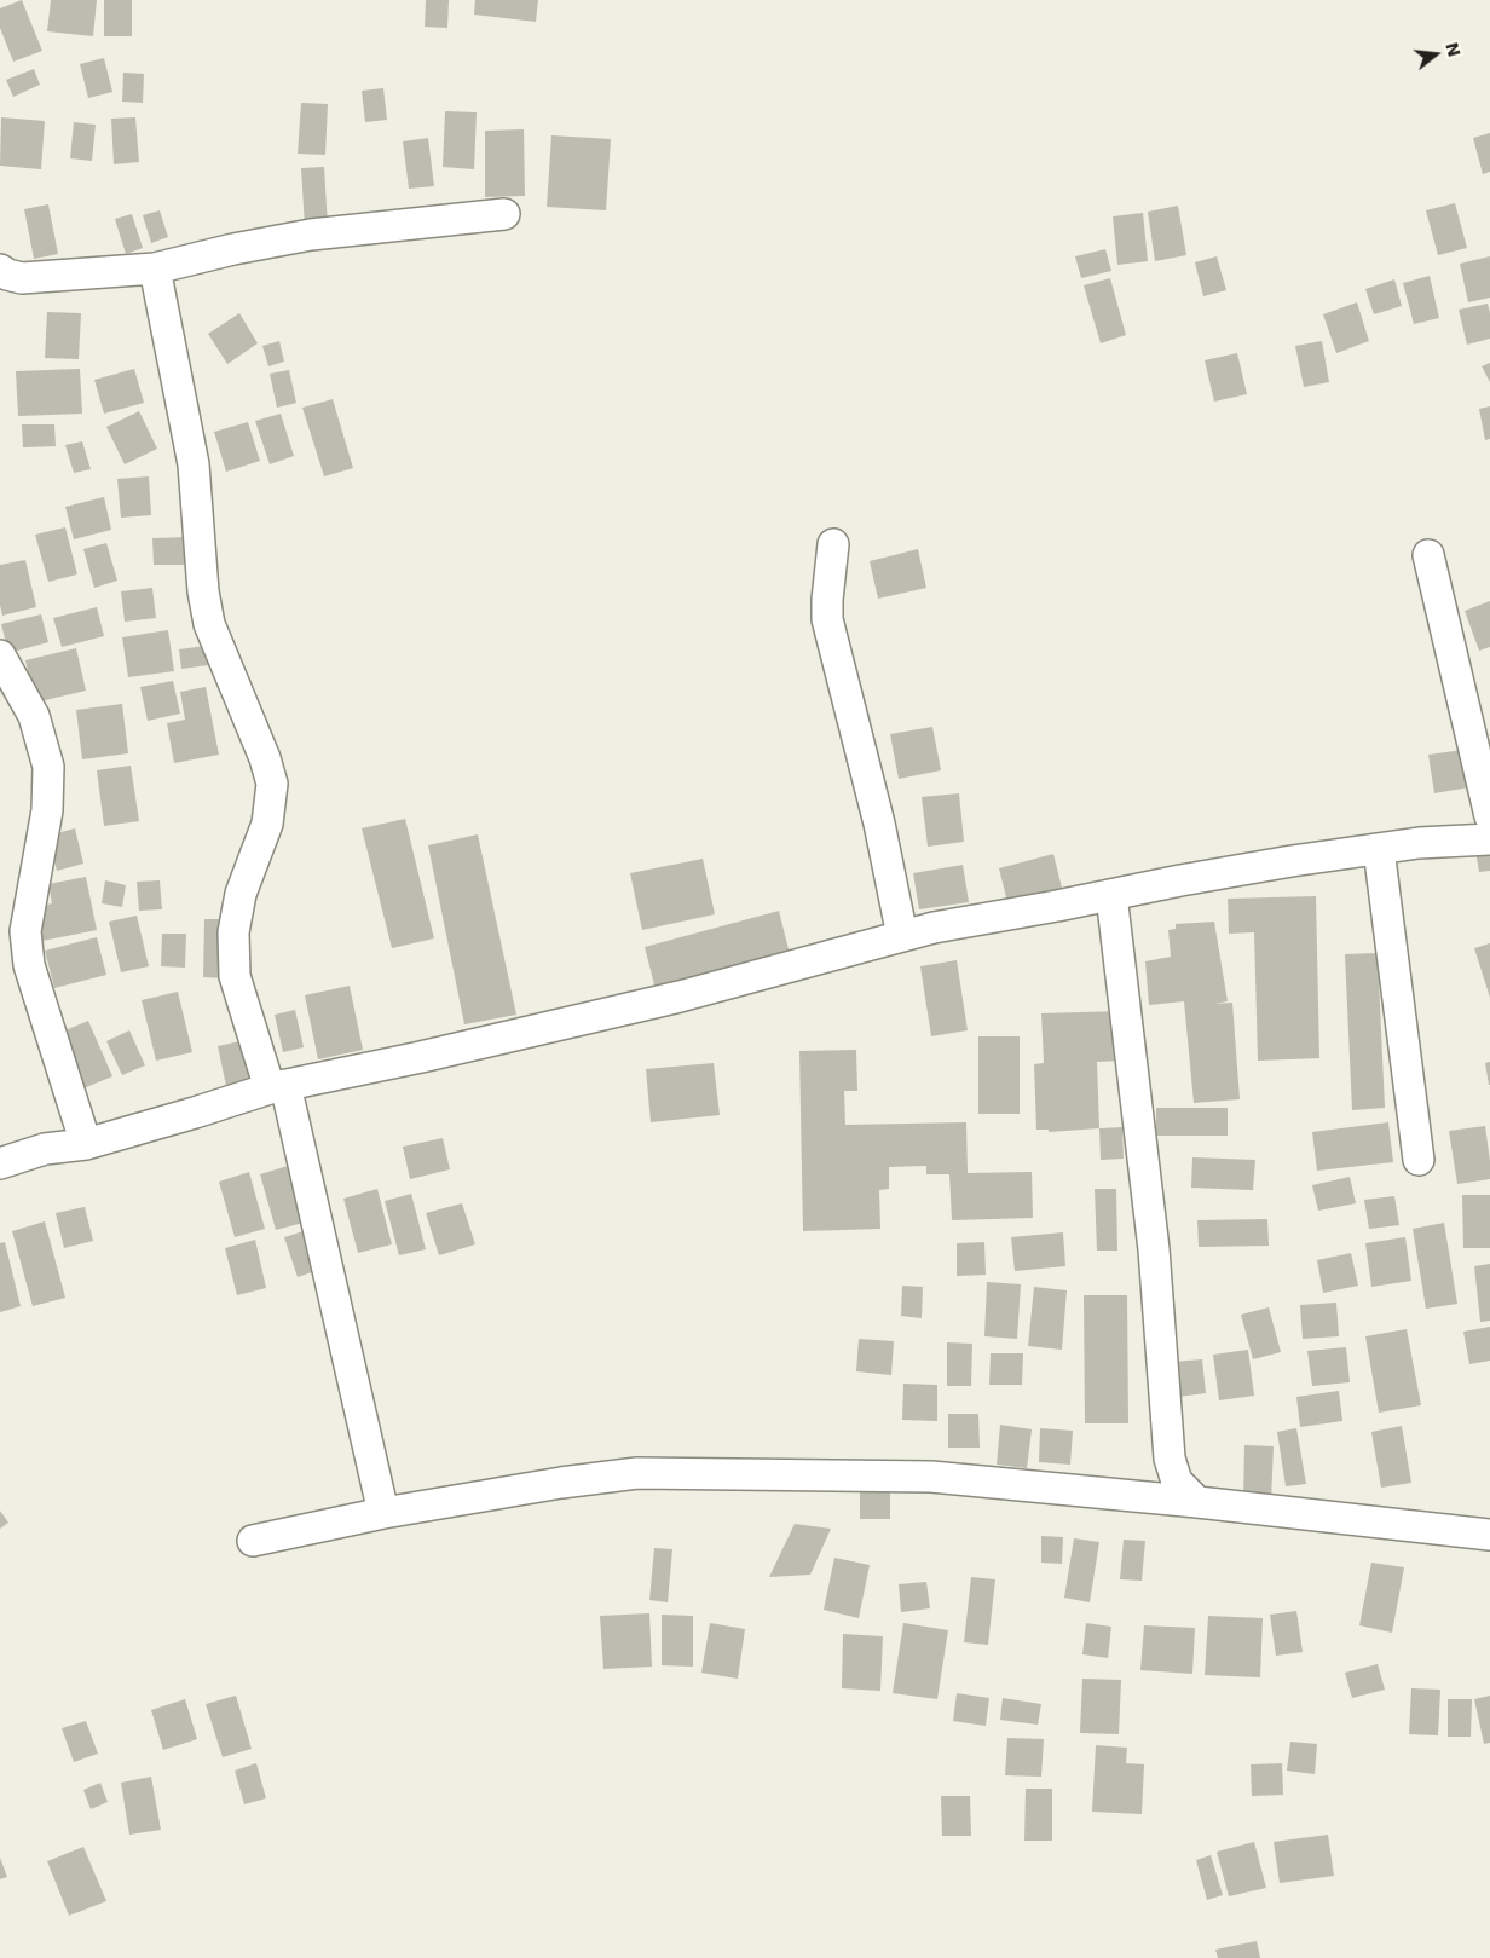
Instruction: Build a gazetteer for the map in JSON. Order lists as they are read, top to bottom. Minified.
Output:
{"north":"right"}
